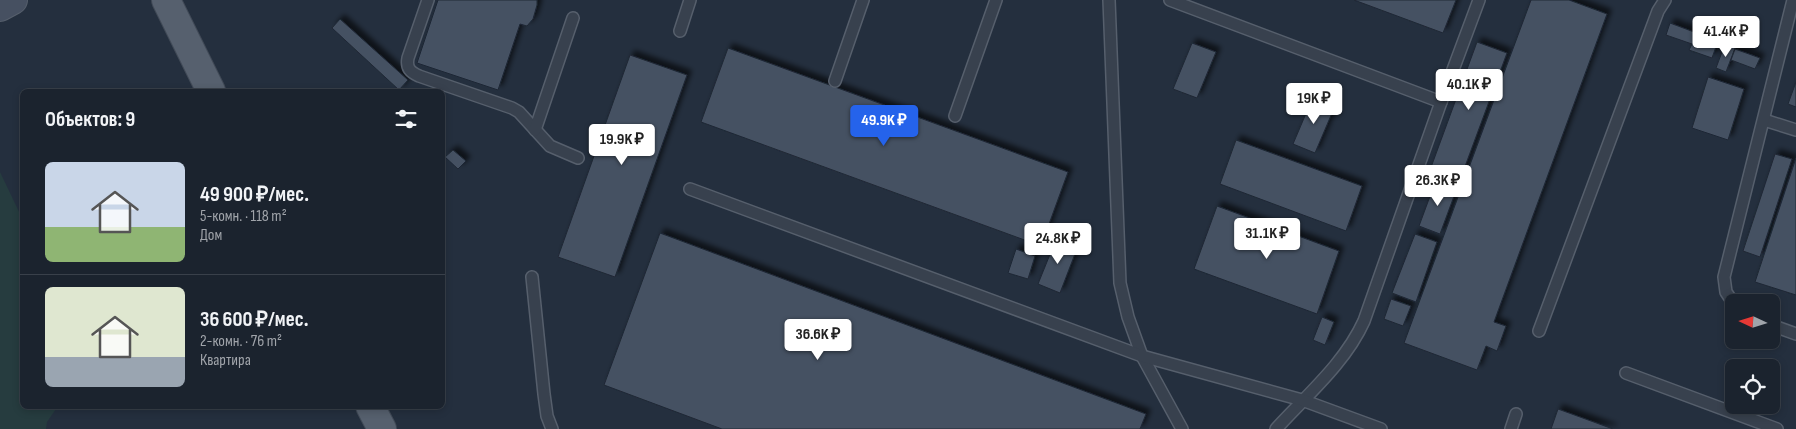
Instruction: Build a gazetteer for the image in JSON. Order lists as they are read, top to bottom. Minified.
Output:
{"north":"left","page":{"price":["41.4K ₽","40.1K ₽","19K ₽","49.9K ₽","19.9K ₽","26.3K ₽","31.1K ₽","24.8K ₽","36.6K ₽"],"heading":"Объектов: 9","list":[{"name":"49 900 ₽/мес.","note":"5-комн. · 118 m² · Дом"},{"name":"36 600 ₽/мес.","note":"2-комн. · 76 m² · Квартира"}]}}
